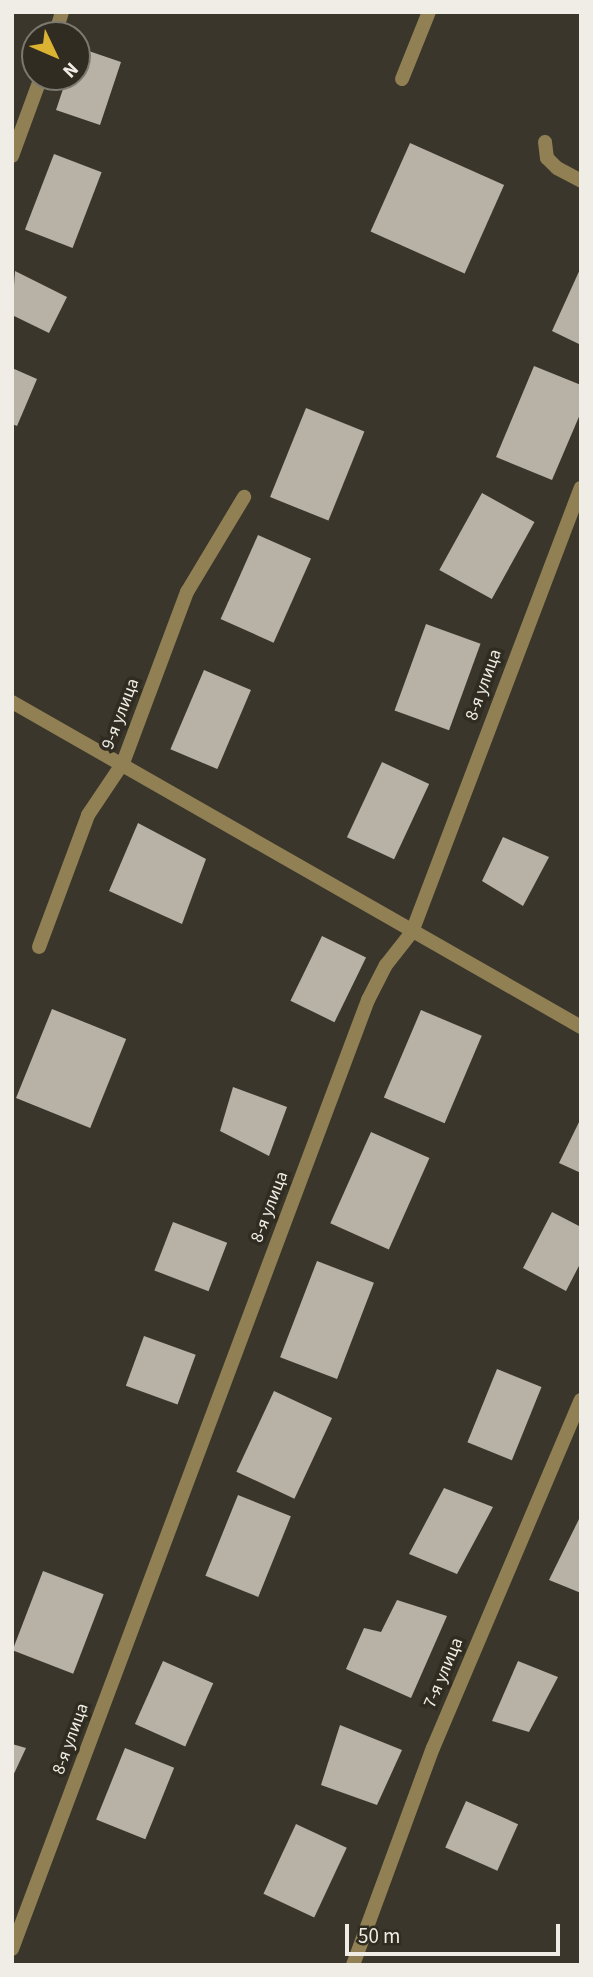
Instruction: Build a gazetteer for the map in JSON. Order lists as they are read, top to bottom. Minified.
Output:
{"streets":{"street":["8-я улица","9-я улица","7-я улица"]},"scale_bar":"50 m","north":"bottom right"}
